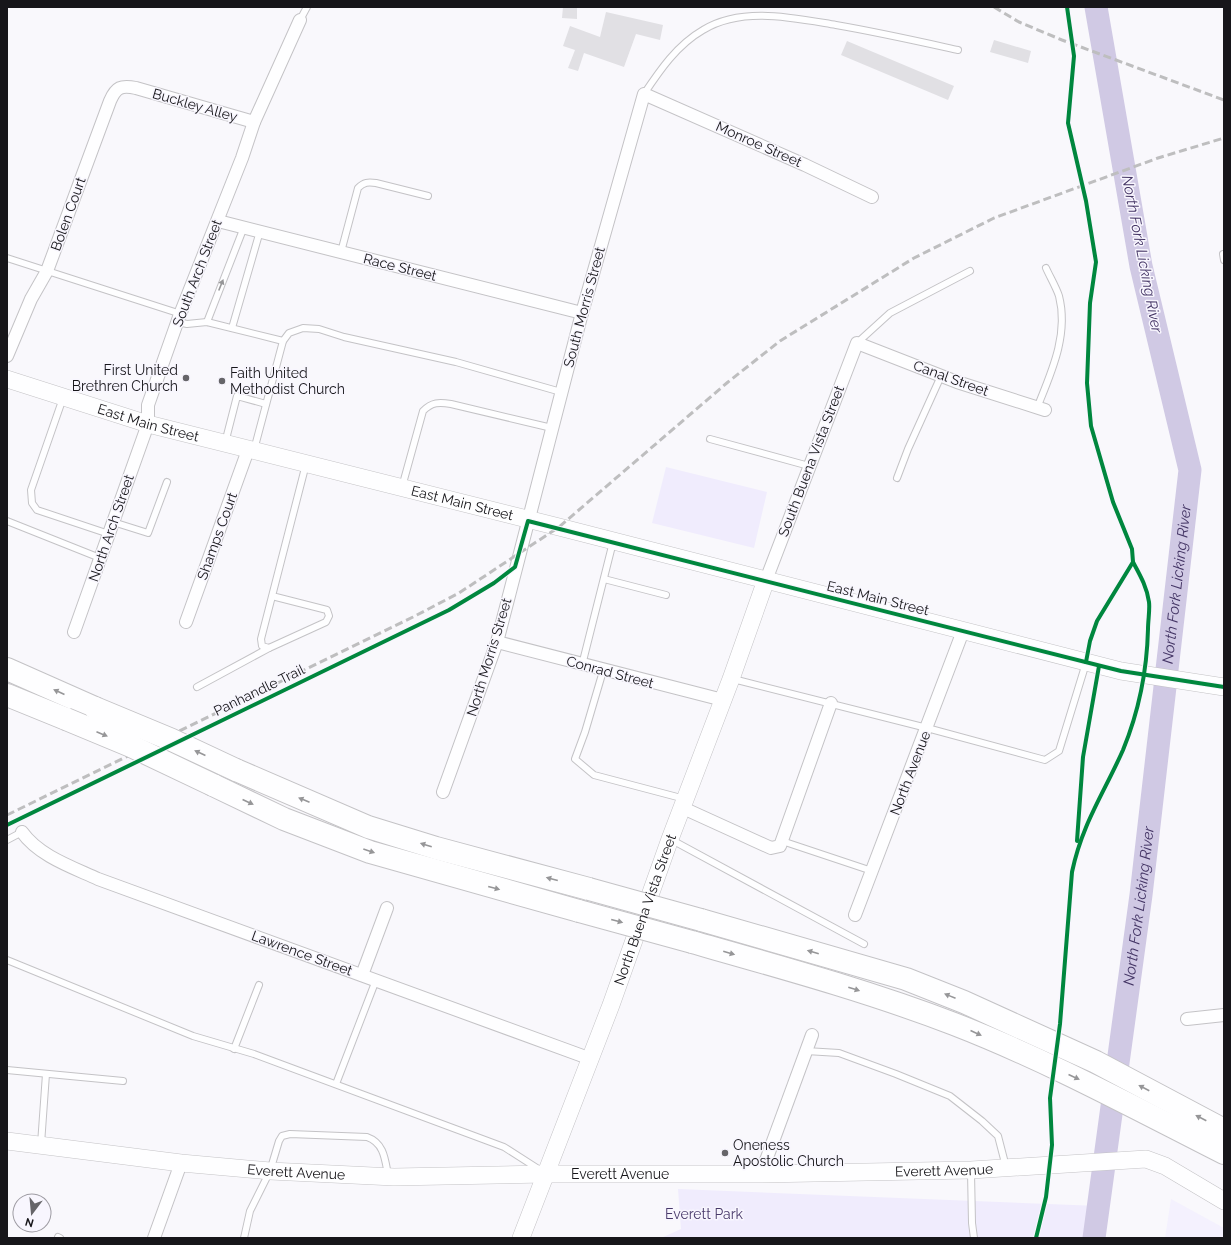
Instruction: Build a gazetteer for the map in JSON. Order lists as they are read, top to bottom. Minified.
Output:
{"streets":{"street":["Buckley Alley","Monroe Street","Bolen Court","Race Street","South Arch Street","South Morris Street","Canal Street","East Main Street","South Buena Vista Street","North Arch Street","Shamps Court","North Morris Street","Conrad Street","North Avenue","North Buena Vista Street","Lawrence Street","Everett Avenue"],"cycle path":["Panhandle Trail"]},"crossings":[["Buckley Alley","Bolen Court"],["Buckley Alley","South Arch Street"],["Monroe Street","South Morris Street"],["Race Street","South Arch Street"],["Race Street","South Morris Street"],["South Arch Street","East Main Street"],["South Arch Street","North Arch Street"],["South Morris Street","East Main Street"],["South Morris Street","North Morris Street"],["Canal Street","South Buena Vista Street"],["East Main Street","South Buena Vista Street"],["East Main Street","North Arch Street"],["East Main Street","Shamps Court"],["East Main Street","North Morris Street"],["East Main Street","North Avenue"],["East Main Street","North Buena Vista Street"],["South Buena Vista Street","North Buena Vista Street"],["North Morris Street","Conrad Street"],["Conrad Street","North Buena Vista Street"],["North Buena Vista Street","Lawrence Street"],["North Buena Vista Street","Everett Avenue"]],"water":["North Fork Licking River"],"parks":["Everett Park"],"places":["First United Brethren Church","Faith United Methodist Church","Oneness Apostolic Church"],"north":"bottom"}
